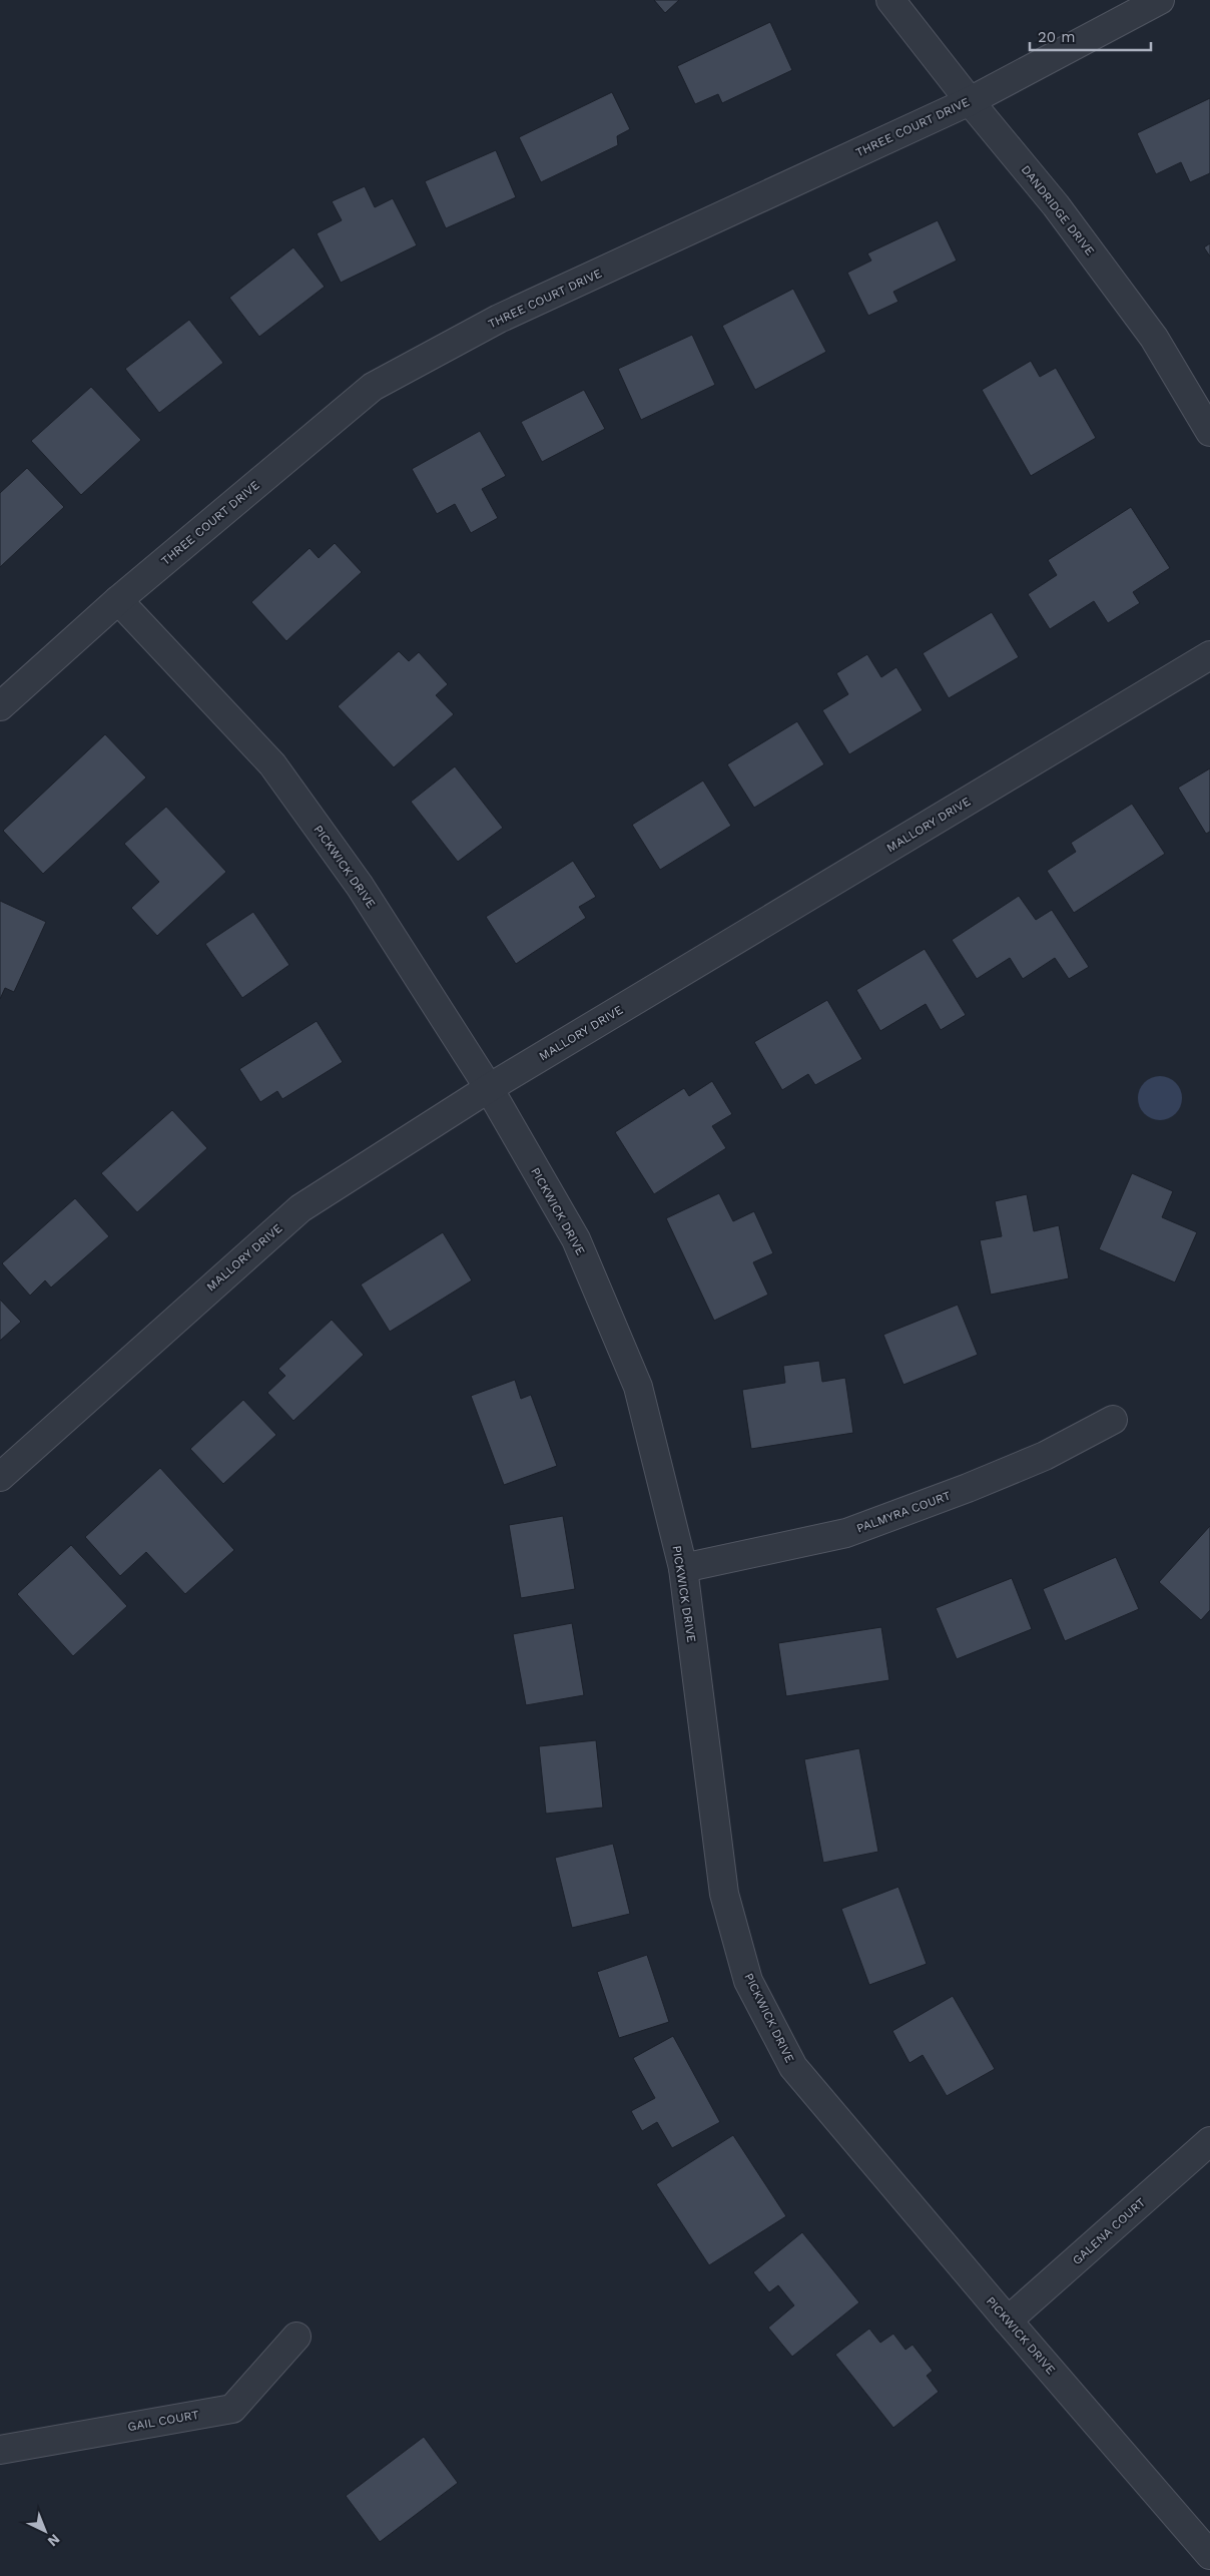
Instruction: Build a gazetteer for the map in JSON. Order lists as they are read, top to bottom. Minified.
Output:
{"streets":{"street":["THREE COURT DRIVE","DANDRIDGE DRIVE","MALLORY DRIVE","PICKWICK DRIVE","PALMYRA COURT","GALENA COURT","GAIL COURT"]},"crossings":[["THREE COURT DRIVE","DANDRIDGE DRIVE"],["THREE COURT DRIVE","PICKWICK DRIVE"],["MALLORY DRIVE","PICKWICK DRIVE"],["PICKWICK DRIVE","PALMYRA COURT"],["PICKWICK DRIVE","GALENA COURT"]],"scale_bar":"20 m","north":"bottom right"}
